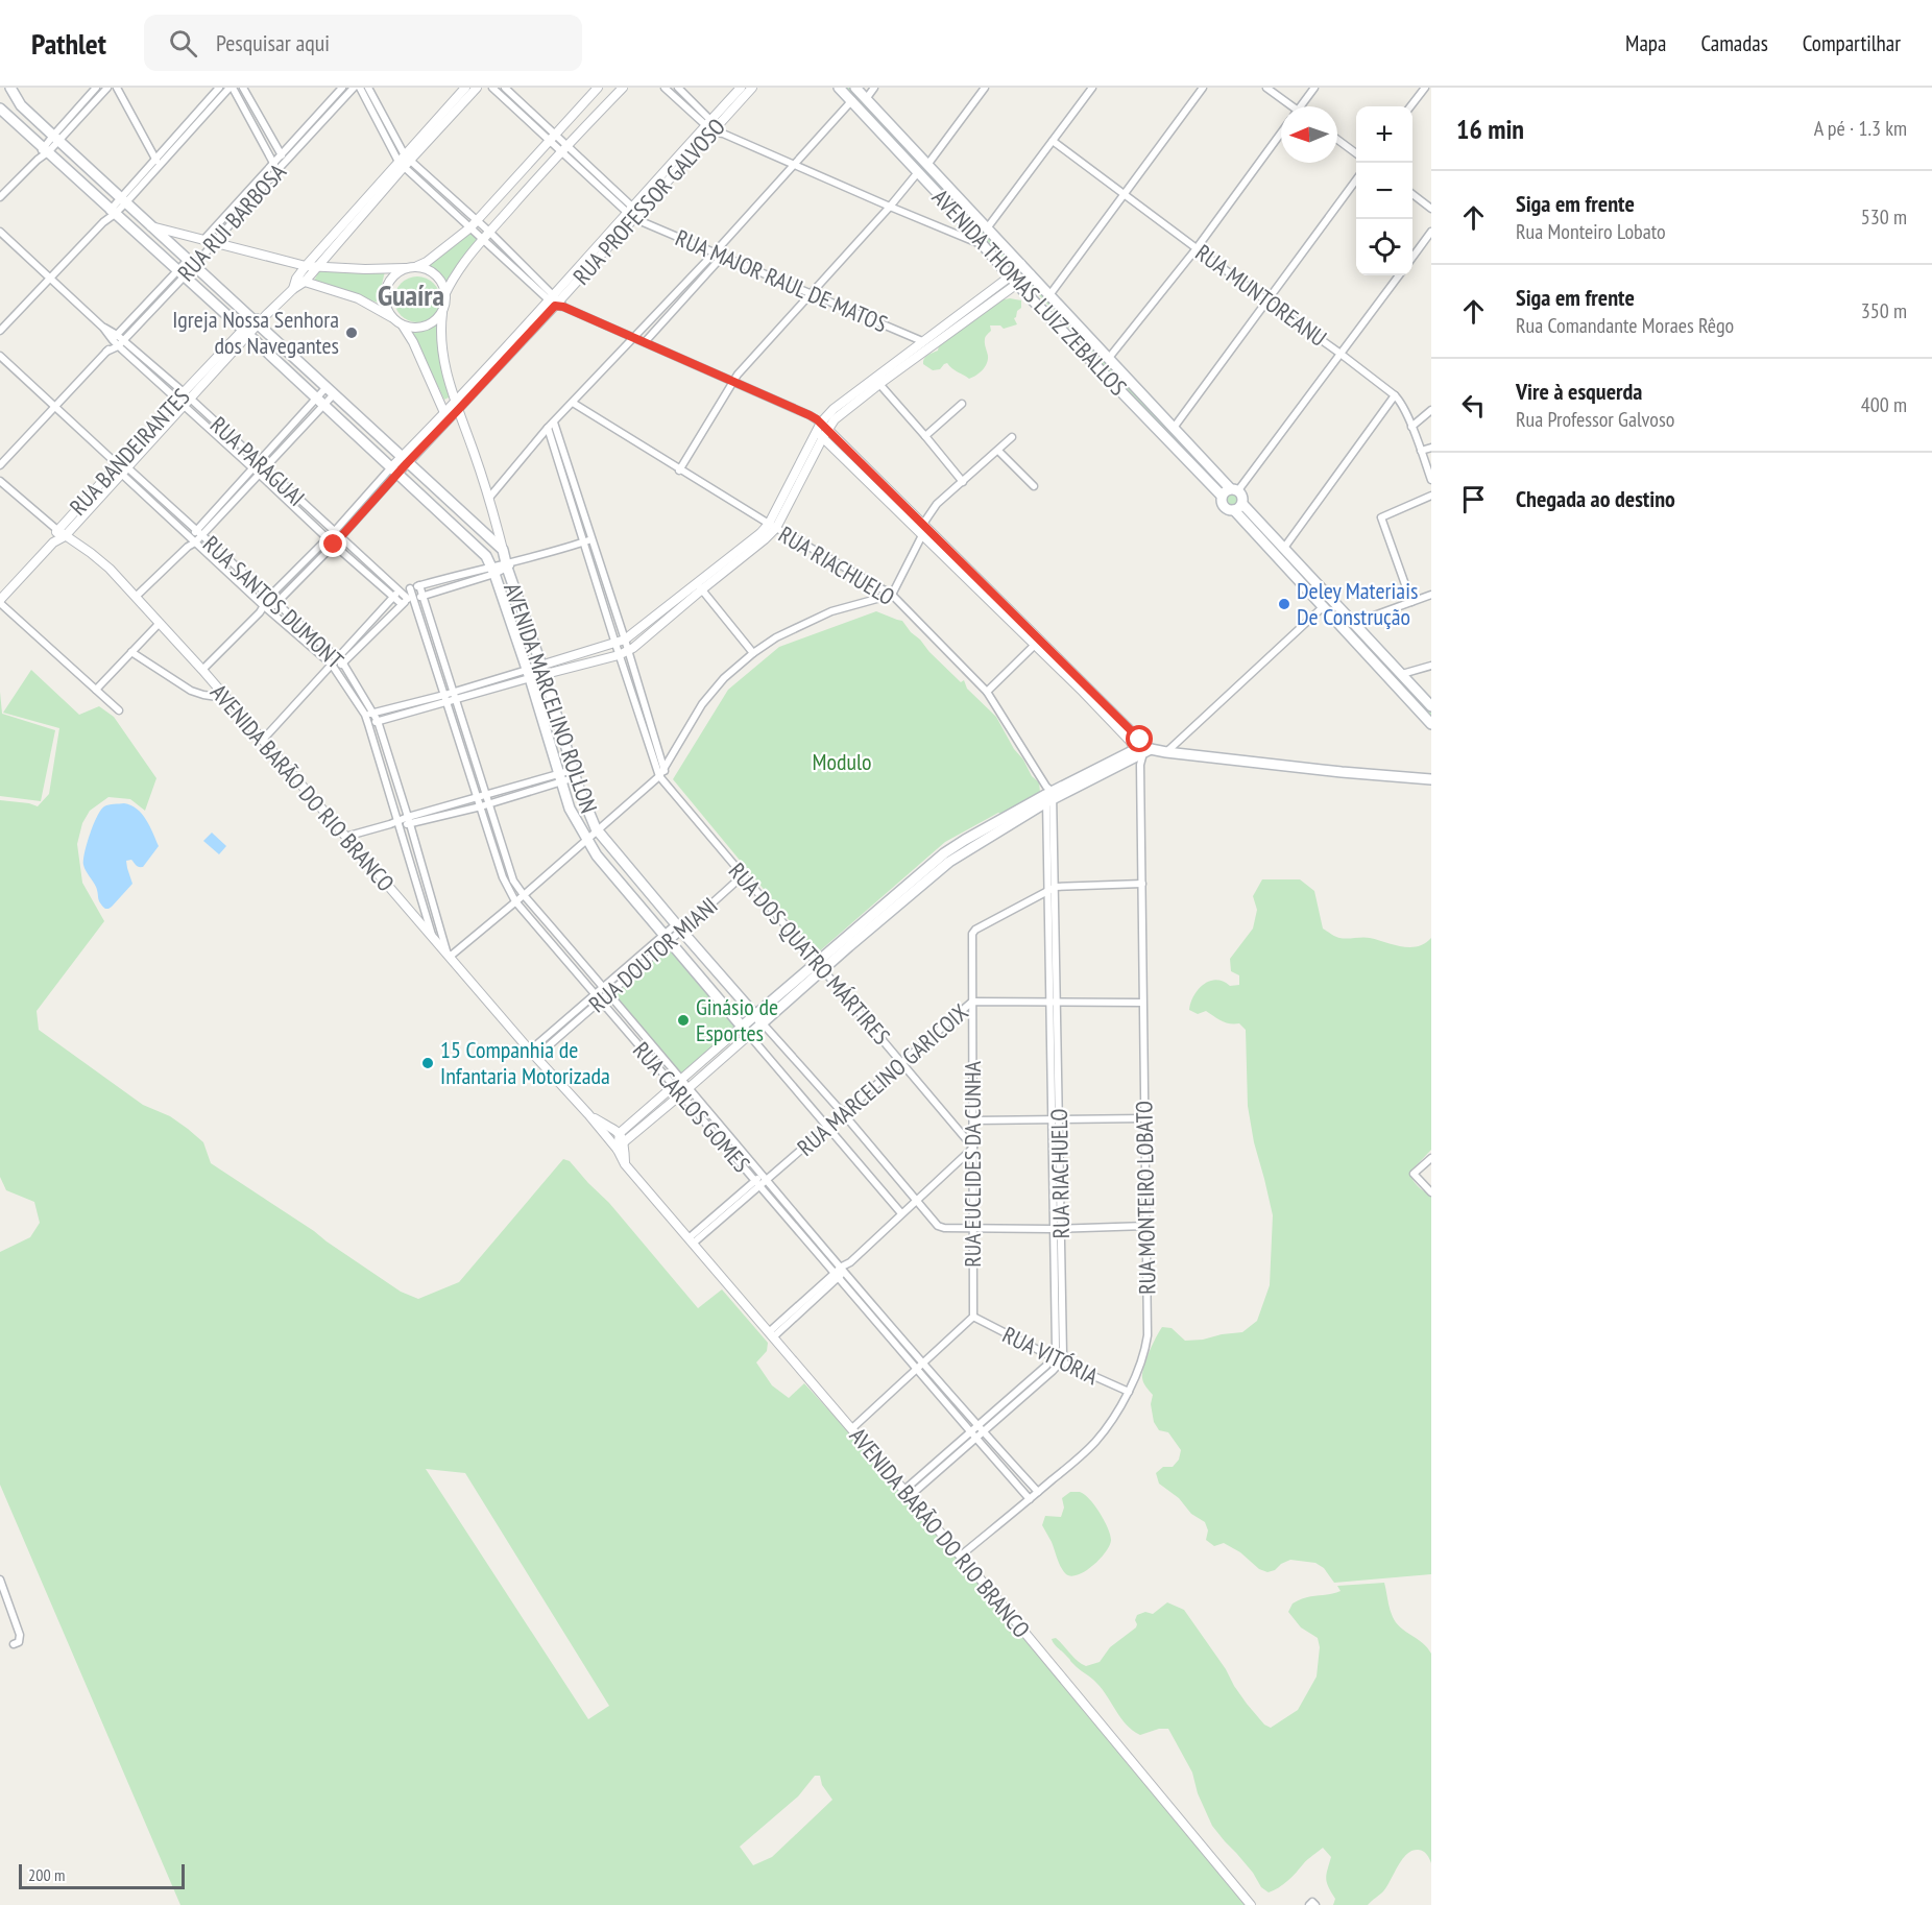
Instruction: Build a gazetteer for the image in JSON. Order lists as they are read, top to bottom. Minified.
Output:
{"streets":{"main road":["AVENIDA THOMAS LUIZ ZEBALLOS","AVENIDA MARCELINO ROLLON"],"street":["RUA PROFESSOR GALVOSO","RUA RUI BARBOSA","RUA MAJOR RAUL DE MATOS","RUA MUNTOREANU","RUA BANDEIRANTES","RUA PARAGUAI","RUA RIACHUELO","RUA SANTOS DUMONT","AVENIDA BARÃO DO RIO BRANCO","RUA DOS QUATRO MÁRTIRES","RUA DOUTOR MIANI","RUA MARCELINO GARICOIX","RUA CARLOS GOMES","RUA EUCLIDES DA CUNHA","RUA MONTEIRO LOBATO","RUA VITÓRIA"]},"crossings":[["RUA PROFESSOR GALVOSO","RUA MAJOR RAUL DE MATOS"],["RUA PROFESSOR GALVOSO","RUA PARAGUAI"],["RUA PROFESSOR GALVOSO","RUA SANTOS DUMONT"],["RUA PROFESSOR GALVOSO","AVENIDA MARCELINO ROLLON"],["RUA PROFESSOR GALVOSO","AVENIDA BARÃO DO RIO BRANCO"],["RUA RUI BARBOSA","RUA PARAGUAI"],["RUA RUI BARBOSA","RUA SANTOS DUMONT"],["RUA BANDEIRANTES","RUA PARAGUAI"],["RUA BANDEIRANTES","RUA SANTOS DUMONT"],["RUA BANDEIRANTES","AVENIDA BARÃO DO RIO BRANCO"],["RUA PARAGUAI","RUA CARLOS GOMES"],["RUA RIACHUELO","AVENIDA MARCELINO ROLLON"],["RUA RIACHUELO","RUA MARCELINO GARICOIX"],["RUA RIACHUELO","RUA EUCLIDES DA CUNHA"],["RUA RIACHUELO","RUA VITÓRIA"],["RUA SANTOS DUMONT","AVENIDA BARÃO DO RIO BRANCO"],["AVENIDA MARCELINO ROLLON","RUA DOUTOR MIANI"],["AVENIDA MARCELINO ROLLON","RUA MARCELINO GARICOIX"],["AVENIDA MARCELINO ROLLON","RUA EUCLIDES DA CUNHA"],["AVENIDA MARCELINO ROLLON","RUA MONTEIRO LOBATO"],["AVENIDA BARÃO DO RIO BRANCO","RUA DOUTOR MIANI"],["AVENIDA BARÃO DO RIO BRANCO","RUA MARCELINO GARICOIX"],["AVENIDA BARÃO DO RIO BRANCO","RUA MONTEIRO LOBATO"],["RUA DOS QUATRO MÁRTIRES","RUA DOUTOR MIANI"],["RUA DOS QUATRO MÁRTIRES","RUA MARCELINO GARICOIX"],["RUA DOS QUATRO MÁRTIRES","RUA EUCLIDES DA CUNHA"],["RUA DOUTOR MIANI","RUA CARLOS GOMES"],["RUA MARCELINO GARICOIX","RUA CARLOS GOMES"],["RUA MARCELINO GARICOIX","RUA EUCLIDES DA CUNHA"],["RUA MARCELINO GARICOIX","RUA MONTEIRO LOBATO"],["RUA CARLOS GOMES","RUA MONTEIRO LOBATO"],["RUA EUCLIDES DA CUNHA","RUA VITÓRIA"],["RUA MONTEIRO LOBATO","RUA VITÓRIA"]],"districts":["Guaíra"],"parks":["Modulo"],"places":["Igreja Nossa Senhora dos Navegantes","Deley Materiais De Construção","Ginásio de Esportes","15 Companhia de Infantaria Motorizada"],"scale_bar":"200 m","north":"left","page":{"header":"Pathlet","search":"Pesquisar aqui","nav":["Mapa","Camadas","Compartilhar"],"heading":["16 min","A pé · 1.3 km"],"map_buttons":["+","−"],"list":[["Siga em frente","Rua Monteiro Lobato","530 m"],["Siga em frente","Rua Comandante Moraes Rêgo","350 m"],["Vire à esquerda","Rua Professor Galvoso","400 m"],"Chegada ao destino"],"scale":"200 m"}}
